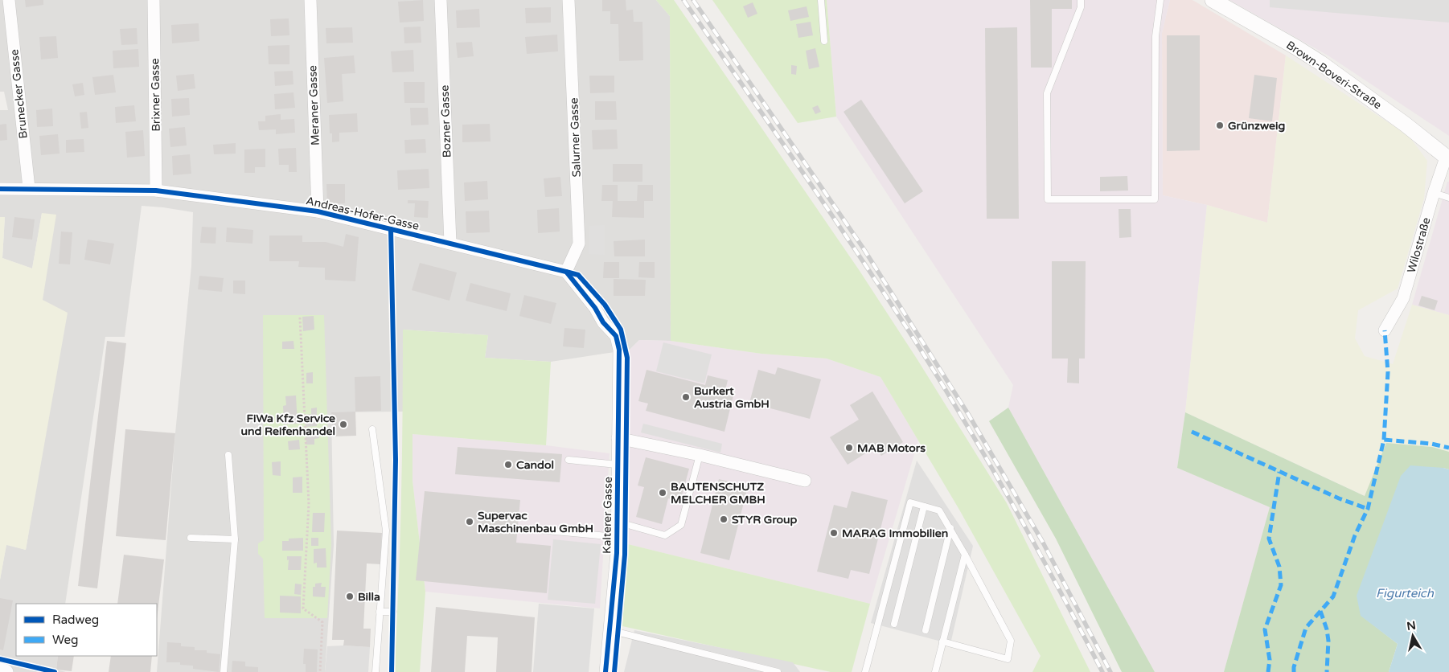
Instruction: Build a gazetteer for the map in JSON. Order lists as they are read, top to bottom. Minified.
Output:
{"streets":{"street":["Brown-Boveri-Straße","Brunecker Gasse","Brixner Gasse","Meraner Gasse","Bozner Gasse","Salurner Gasse","Andreas-Hofer-Gasse","Wilostraße","Kalterer Gasse"]},"crossings":[["Brown-Boveri-Straße","Wilostraße"],["Brunecker Gasse","Andreas-Hofer-Gasse"],["Brixner Gasse","Andreas-Hofer-Gasse"],["Meraner Gasse","Andreas-Hofer-Gasse"],["Bozner Gasse","Andreas-Hofer-Gasse"],["Salurner Gasse","Andreas-Hofer-Gasse"],["Salurner Gasse","Kalterer Gasse"],["Andreas-Hofer-Gasse","Kalterer Gasse"]],"water":["Figurteich"],"places":["Grünzweig","Burkert Austria GmbH","FiWa Kfz Service und Reifenhandel","MAB Motors","Candol","BAUTENSCHUTZ MELCHER GMBH","STYR Group","Supervac Maschinenbau GmbH","MARAG Immobilien","Billa"],"legend":["Radweg","Weg"],"north":"top"}
